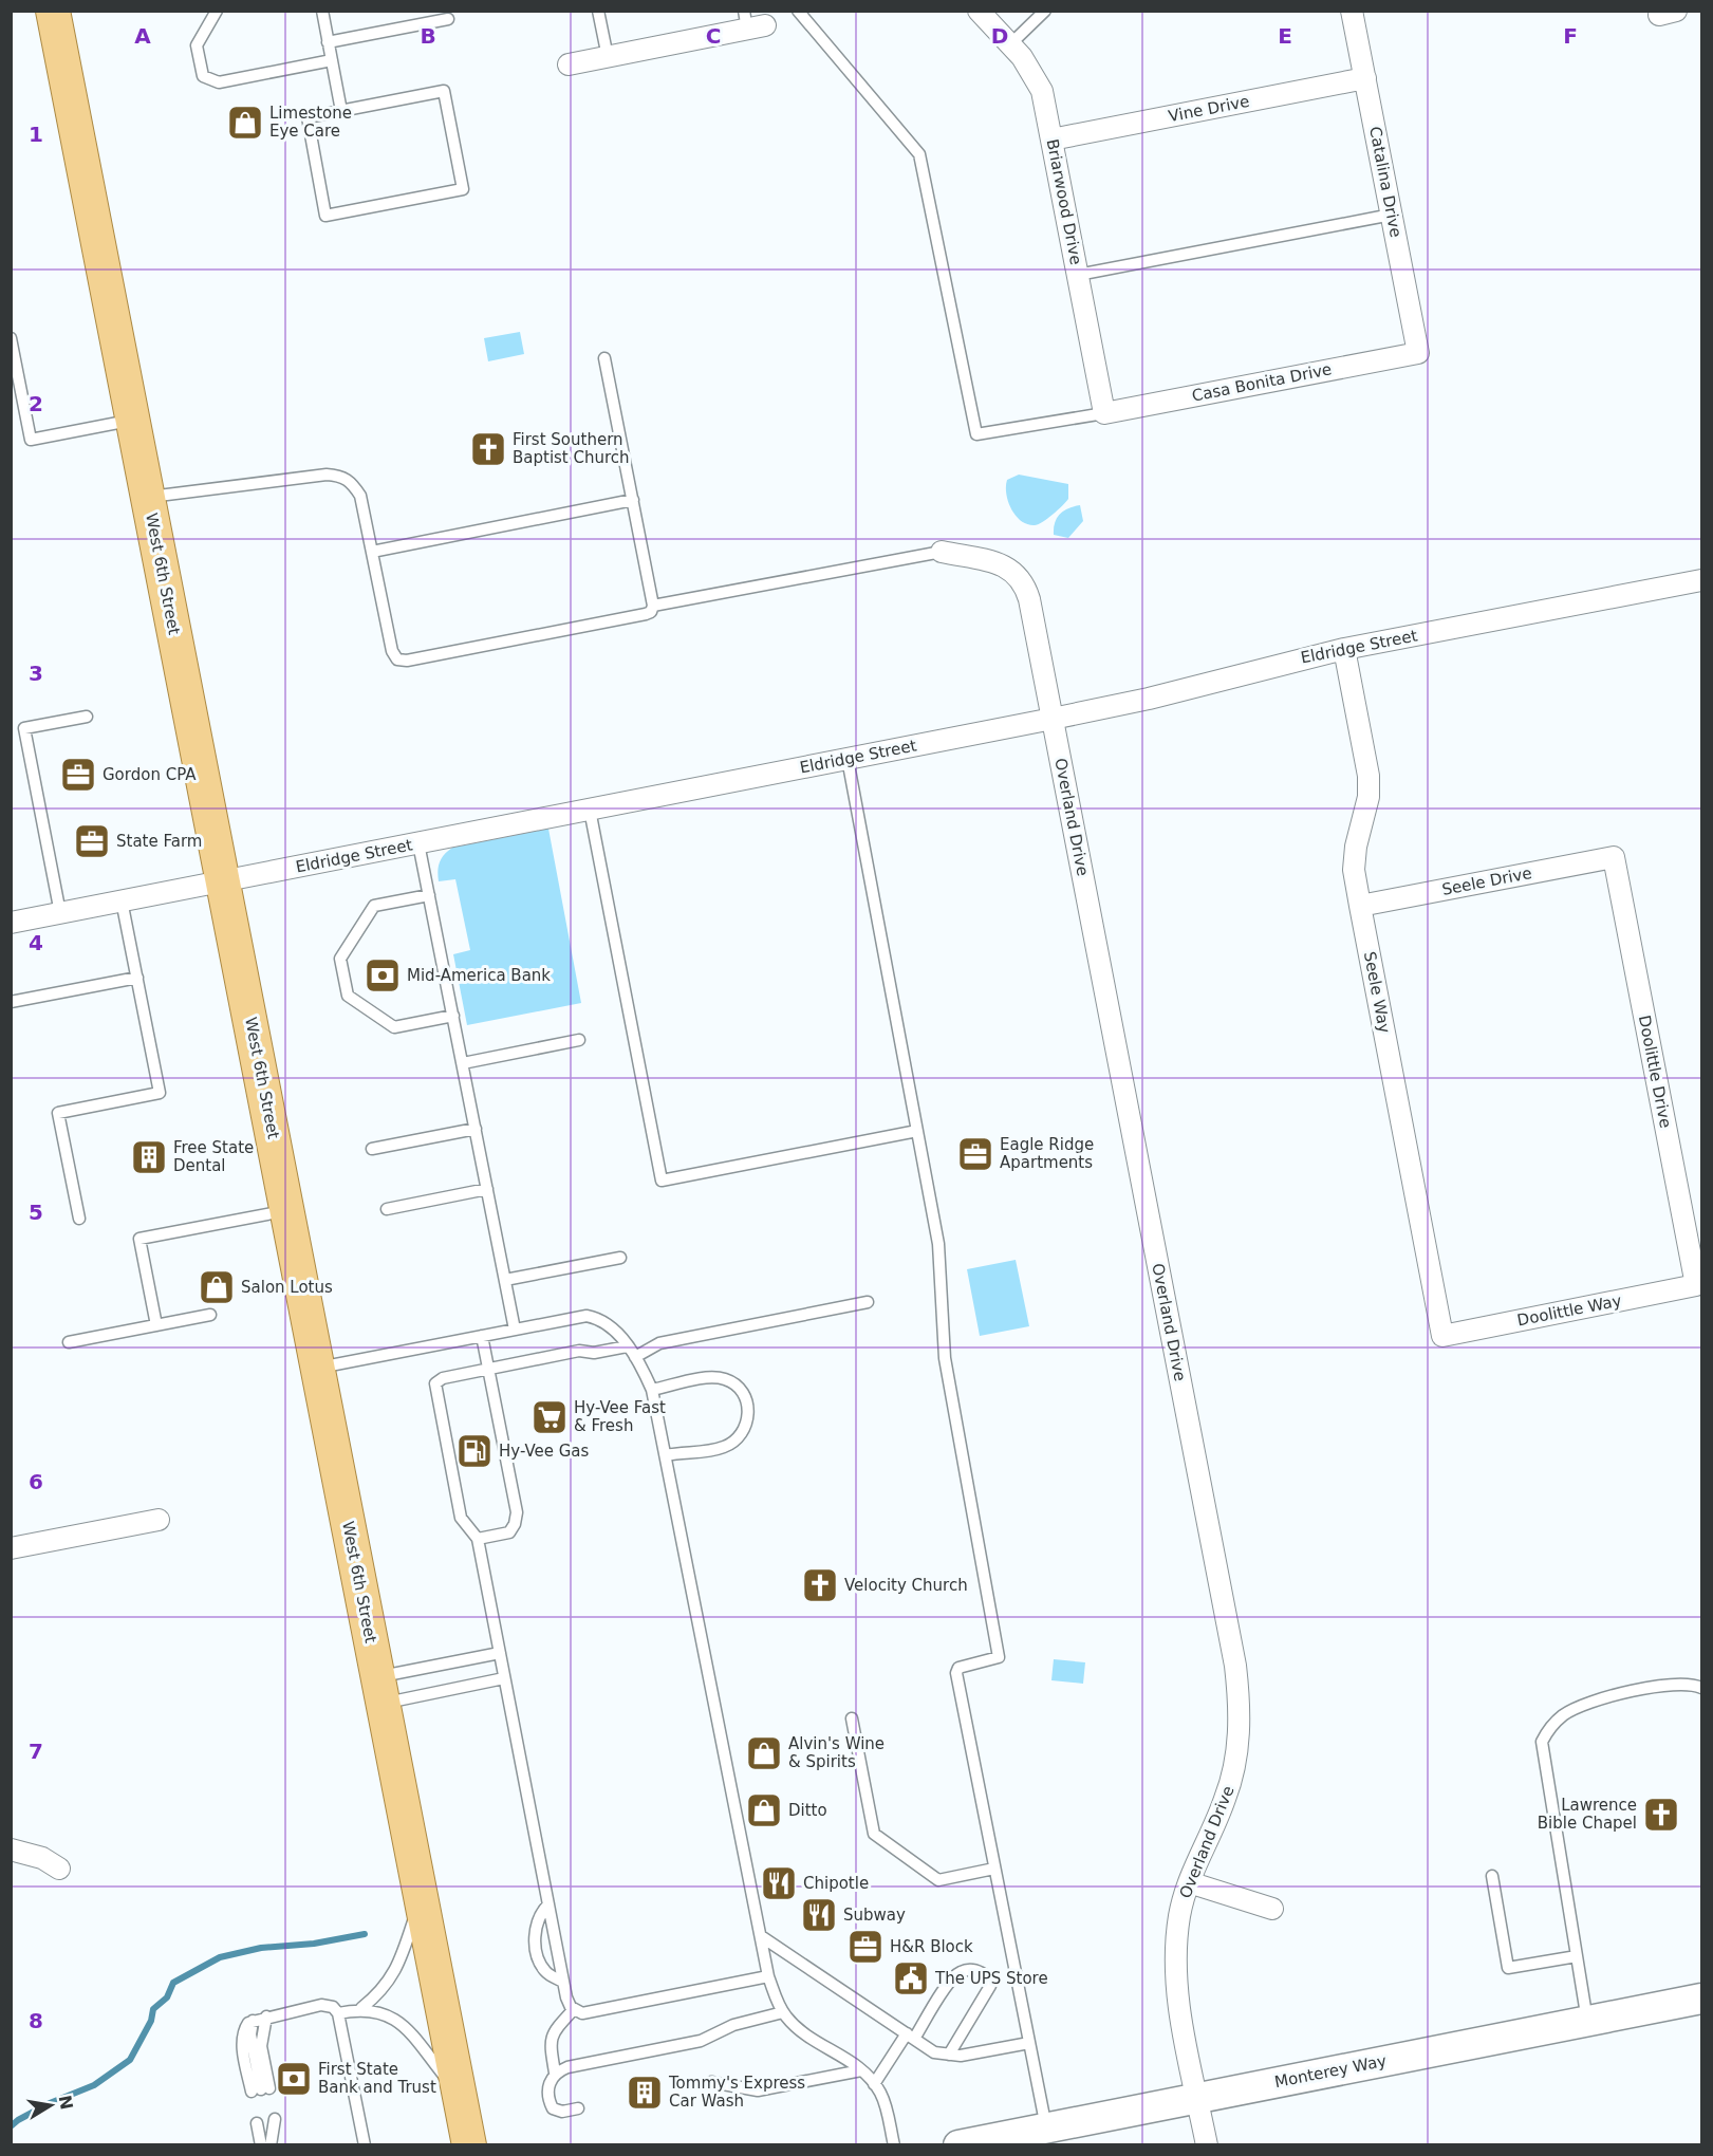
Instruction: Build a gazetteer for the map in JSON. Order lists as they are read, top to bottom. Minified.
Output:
{"streets":{"main road":["West 6th Street"],"street":["Vine Drive","Catalina Drive","Briarwood Drive","Casa Bonita Drive","Eldridge Street","Overland Drive","Seele Drive","Seele Way","Doolittle Drive","Doolittle Way","Monterey Way"]},"crossings":[["Vine Drive","Catalina Drive"],["Vine Drive","Briarwood Drive"],["Catalina Drive","Casa Bonita Drive"],["Briarwood Drive","Casa Bonita Drive"],["West 6th Street","Eldridge Street"],["Eldridge Street","Overland Drive"],["Eldridge Street","Seele Way"],["Overland Drive","Monterey Way"],["Seele Drive","Seele Way"],["Seele Drive","Doolittle Drive"],["Seele Way","Doolittle Way"],["Doolittle Drive","Doolittle Way"]],"places":{"shop":["Limestone Eye Care","Salon Lotus","Alvin's Wine & Spirits","Ditto"],"church":["First Southern Baptist Church","Velocity Church","Lawrence Bible Chapel"],"office":["Gordon CPA","State Farm","Eagle Ridge Apartments","H&R Block"],"bank":["Mid-America Bank","First State Bank and Trust"],"building":["Free State Dental","Tommy's Express Car Wash"],"supermarket":["Hy-Vee Fast & Fresh"],"fuel station":["Hy-Vee Gas"],"restaurant":["Chipotle","Subway"],"public building":["The UPS Store"]},"north":"right","grid":{"columns":["A","B","C","D","E","F"],"rows":["1","2","3","4","5","6","7","8"]}}
